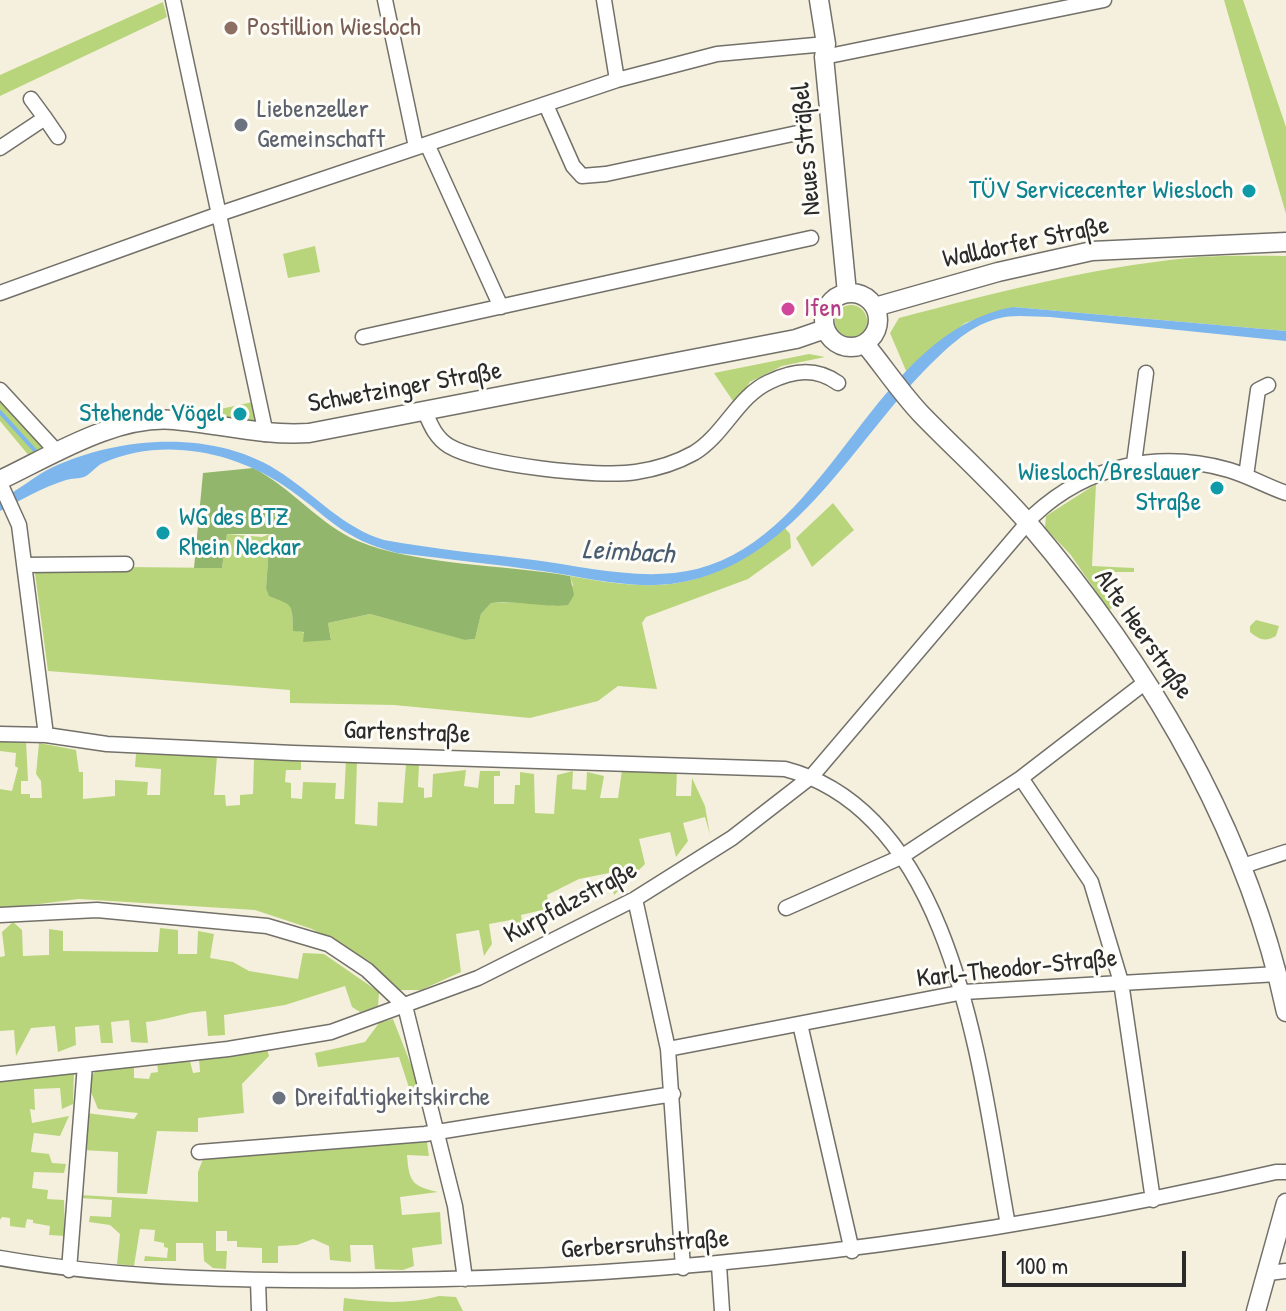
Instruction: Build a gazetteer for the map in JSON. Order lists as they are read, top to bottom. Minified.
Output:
{"streets":{"street":["Neues Sträßel","Walldorfer Straße","Schwetzinger Straße","Alte Heerstraße","Gartenstraße","Kurpfalzstraße","Karl-Theodor-Straße","Gerbersruhstraße"]},"crossings":[["Neues Sträßel","Walldorfer Straße"],["Neues Sträßel","Schwetzinger Straße"],["Neues Sträßel","Alte Heerstraße"],["Walldorfer Straße","Schwetzinger Straße"],["Walldorfer Straße","Alte Heerstraße"],["Schwetzinger Straße","Alte Heerstraße"],["Alte Heerstraße","Kurpfalzstraße"],["Alte Heerstraße","Karl-Theodor-Straße"],["Gartenstraße","Kurpfalzstraße"]],"water":["Leimbach"],"places":["Postillion Wiesloch","Liebenzeller Gemeinschaft","TÜV Servicecenter Wiesloch","Ifen","Stehende Vögel","Wiesloch/Breslauer Straße","WG des BTZ Rhein Neckar","Dreifaltigkeitskirche"],"scale_bar":"100 m"}
